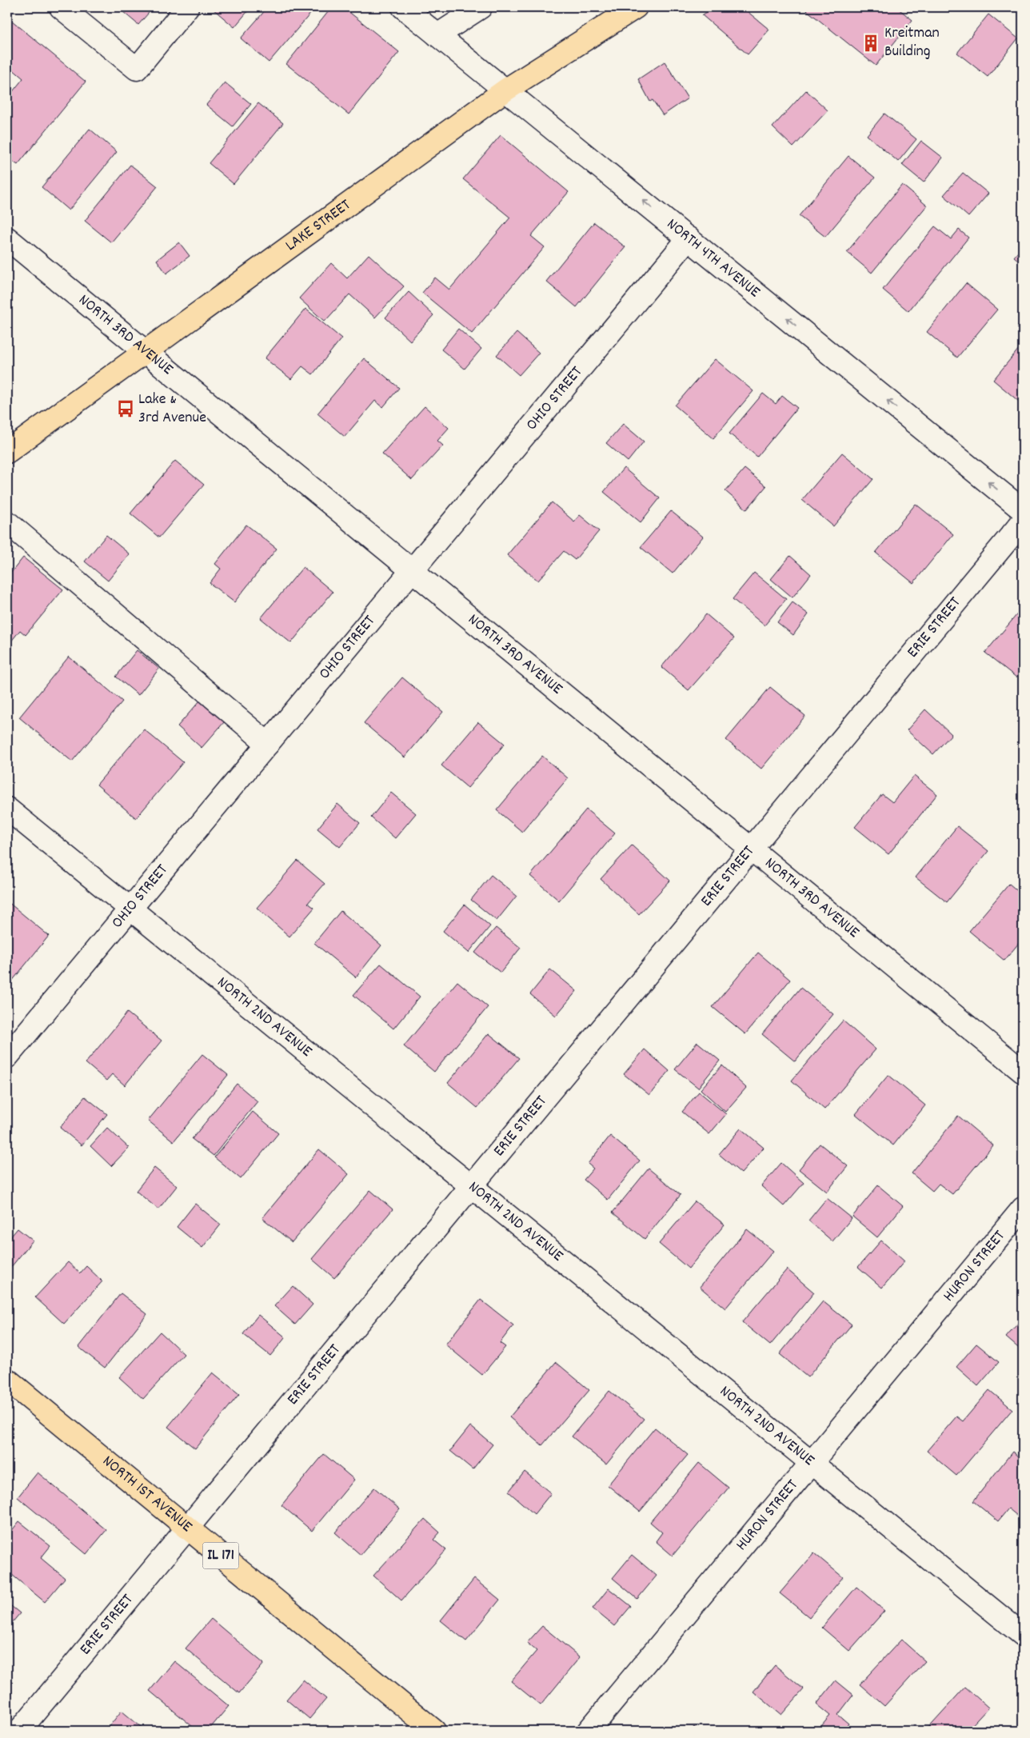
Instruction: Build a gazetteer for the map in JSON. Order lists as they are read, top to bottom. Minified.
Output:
{"streets":{"main road":["LAKE STREET","NORTH 1ST AVENUE","IL 171"],"street":["NORTH 4TH AVENUE","NORTH 3RD AVENUE","OHIO STREET","ERIE STREET","NORTH 2ND AVENUE","HURON STREET"]},"crossings":[["LAKE STREET","NORTH 4TH AVENUE"],["LAKE STREET","NORTH 3RD AVENUE"],["NORTH 4TH AVENUE","OHIO STREET"],["NORTH 3RD AVENUE","OHIO STREET"],["NORTH 3RD AVENUE","ERIE STREET"],["OHIO STREET","NORTH 2ND AVENUE"],["ERIE STREET","NORTH 2ND AVENUE"],["ERIE STREET","NORTH 1ST AVENUE"],["NORTH 2ND AVENUE","HURON STREET"]],"one_way":["NORTH 4TH AVENUE"],"places":{"building":["Kreitman Building"],"bus stop":["Lake & 3rd Avenue"]}}
